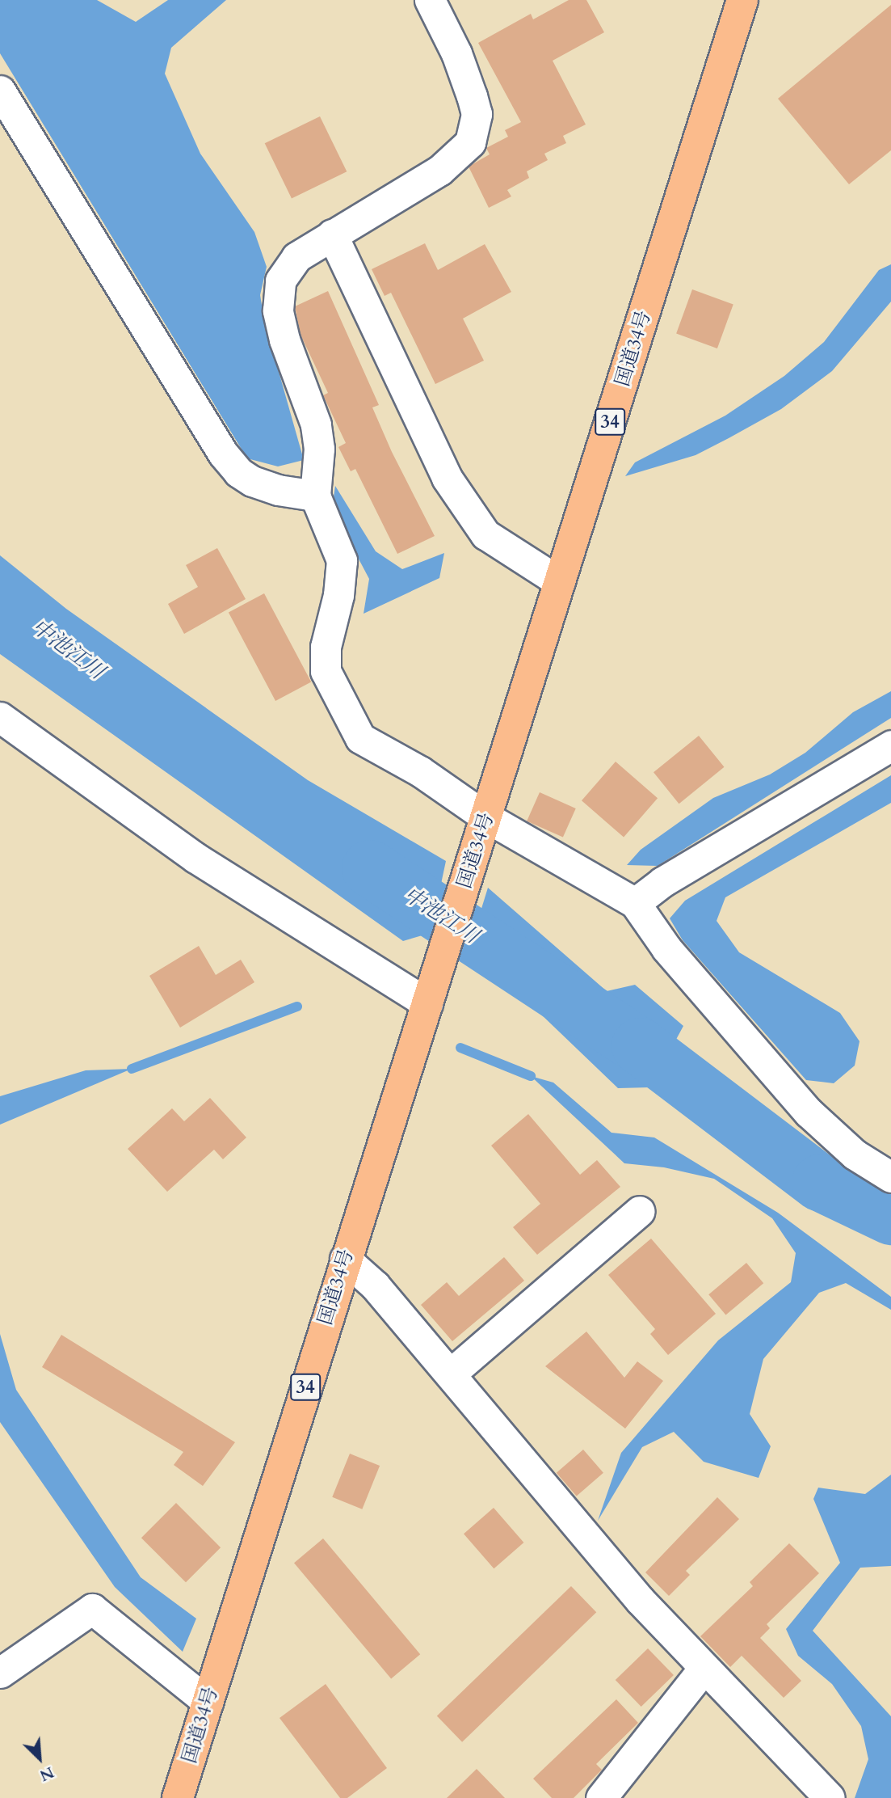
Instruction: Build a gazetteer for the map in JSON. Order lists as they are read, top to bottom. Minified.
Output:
{"streets":{"highway":["国道34号","34"]},"water":["中池江川"],"north":"bottom right"}
